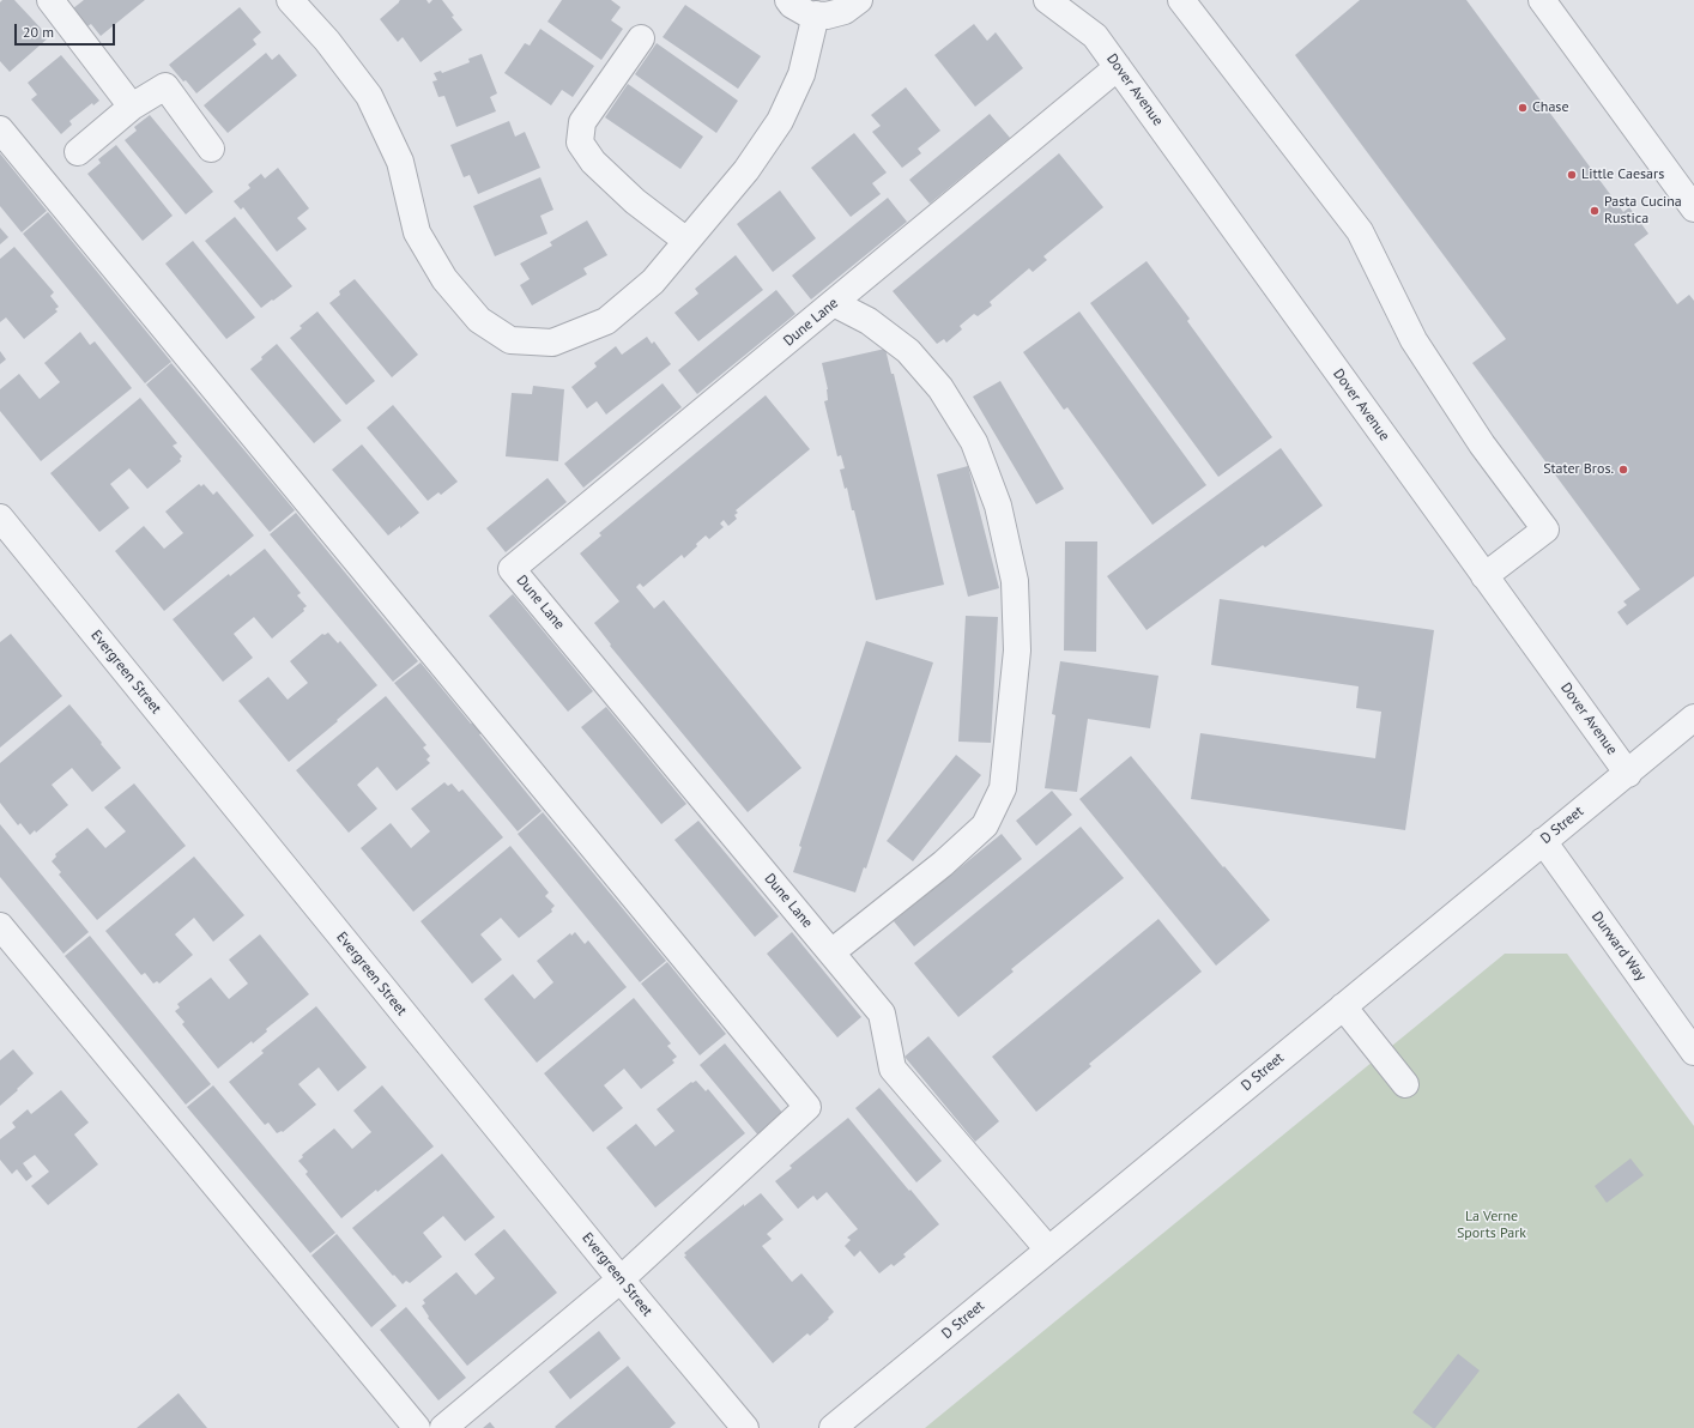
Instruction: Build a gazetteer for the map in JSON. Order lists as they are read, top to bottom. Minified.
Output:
{"streets":{"street":["Dover Avenue","Dune Lane","Evergreen Street","D Street","Durward Way"]},"crossings":[["Dover Avenue","Dune Lane"],["Dover Avenue","D Street"],["Dune Lane","D Street"],["D Street","Durward Way"]],"parks":["La Verne Sports Park"],"places":["Chase","Little Caesars","Pasta Cucina Rustica","Stater Bros."],"scale_bar":"20 m"}
